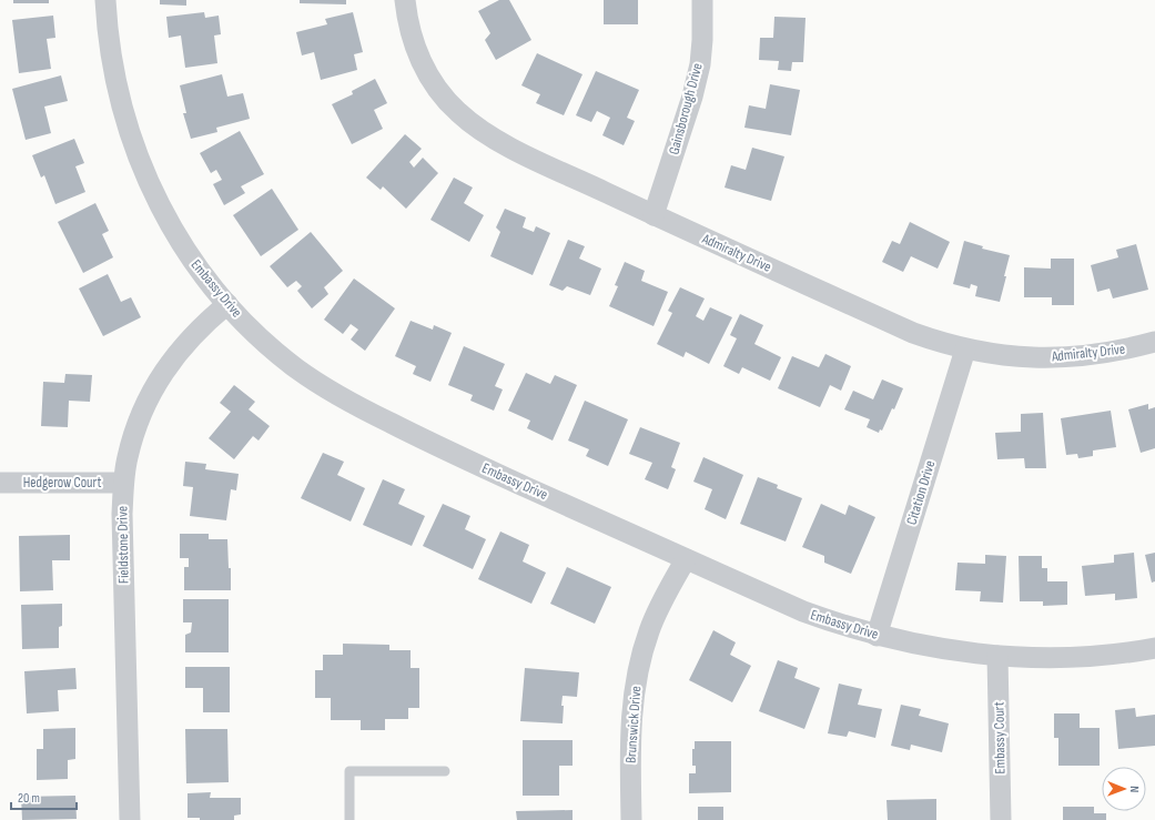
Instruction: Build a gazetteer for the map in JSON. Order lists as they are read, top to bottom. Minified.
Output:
{"streets":{"street":["Gainsborough Drive","Admiralty Drive","Embassy Drive","Hedgerow Court","Citation Drive","Fieldstone Drive","Brunswick Drive","Embassy Court"]},"crossings":[["Gainsborough Drive","Admiralty Drive"],["Admiralty Drive","Citation Drive"],["Embassy Drive","Citation Drive"],["Embassy Drive","Fieldstone Drive"],["Embassy Drive","Brunswick Drive"],["Embassy Drive","Embassy Court"],["Hedgerow Court","Fieldstone Drive"]],"scale_bar":"20 m","north":"right"}
